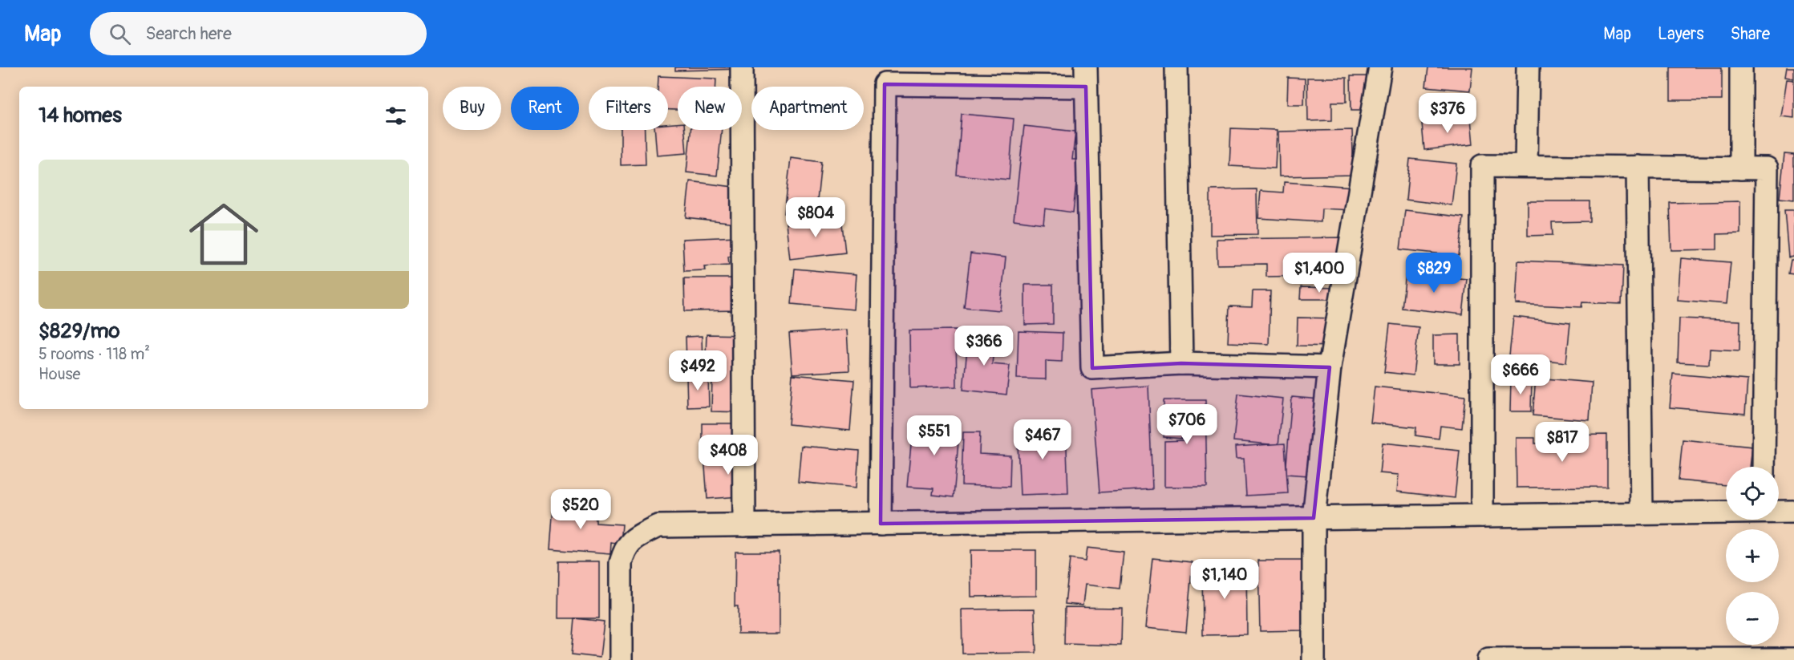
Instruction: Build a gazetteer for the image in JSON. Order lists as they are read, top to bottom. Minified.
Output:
{"page":{"header":"Map","search":"Search here","nav":["Map","Layers","Share"],"chip":["Buy","Rent","Filters","New","Apartment"],"heading":"14 homes","price":["$376","$804","$1,400","$829","$366","$492","$666","$706","$551","$467","$817","$408","$520","$1,140"],"list":[{"name":"$829/mo","note":"5 rooms · 118 m² · House"}],"map_buttons":["+","−"]}}
